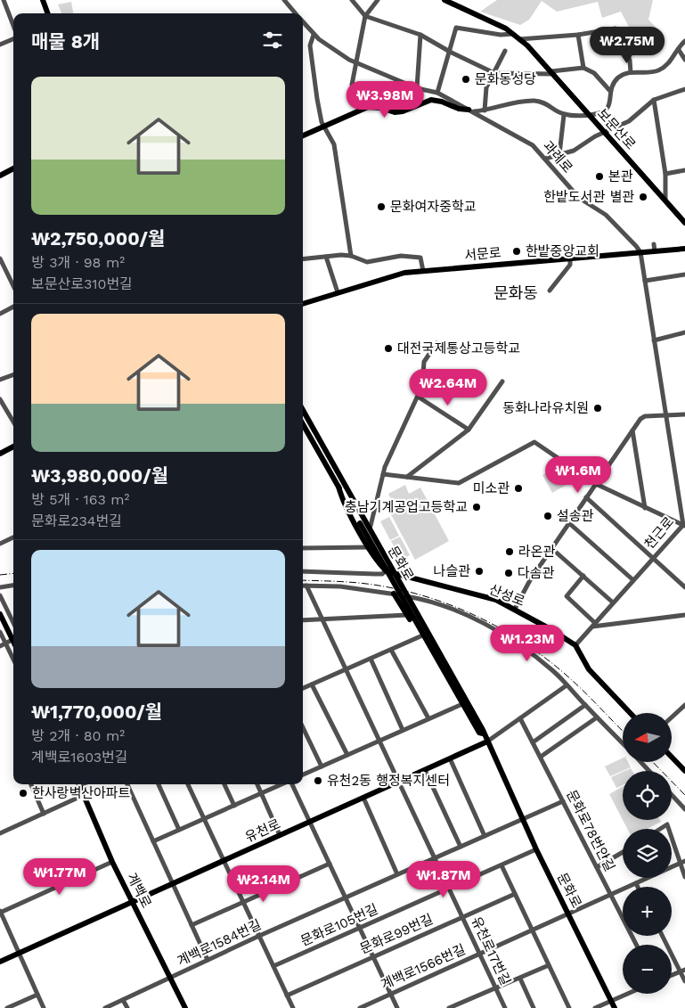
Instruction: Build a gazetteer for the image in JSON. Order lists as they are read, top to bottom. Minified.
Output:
{"streets":{"main road":["보문산로","서문로","문화로","산성로","유천로","계백로"],"street":["과례로","천근로","문화로78번안길","문화로105번길","문화로99번길","계백로1584번길","유천로17번길","계백로1566번길"]},"crossings":[["과례로","서문로"],["과례로","천근로"],["서문로","천근로"],["천근로","산성로"],["문화로","유천로"],["문화로","문화로105번길"],["문화로","계백로1584번길"],["문화로","계백로1566번길"],["유천로","계백로"],["유천로","유천로17번길"],["문화로78번안길","계백로1584번길"],["문화로78번안길","계백로1566번길"],["계백로","계백로1584번길"],["문화로105번길","유천로17번길"],["문화로99번길","유천로17번길"],["계백로1584번길","유천로17번길"],["유천로17번길","계백로1566번길"]],"districts":["문화동"],"places":["문화동성당","본관","한밭도서관 별관","문화여자중학교","한밭중앙교회","대전국제통상고등학교","동화나라유치원","미소관","충남기계공업고등학교","설송관","라온관","나슬관","다솜관","유천2동 행정복지센터","한사랑벽산아파트"],"north":"left","page":{"heading":"매물 8개","price":["₩2.75M","₩3.98M","₩2.64M","₩1.6M","₩1.23M","₩1.77M","₩1.87M","₩2.14M"],"list":[{"name":"₩2,750,000/월","note":"방 3개 · 98 m² · 보문산로310번길"},{"name":"₩3,980,000/월","note":"방 5개 · 163 m² · 문화로234번길"},{"name":"₩1,770,000/월","note":"방 2개 · 80 m² · 계백로1603번길"}],"map_buttons":["+","−"]}}
